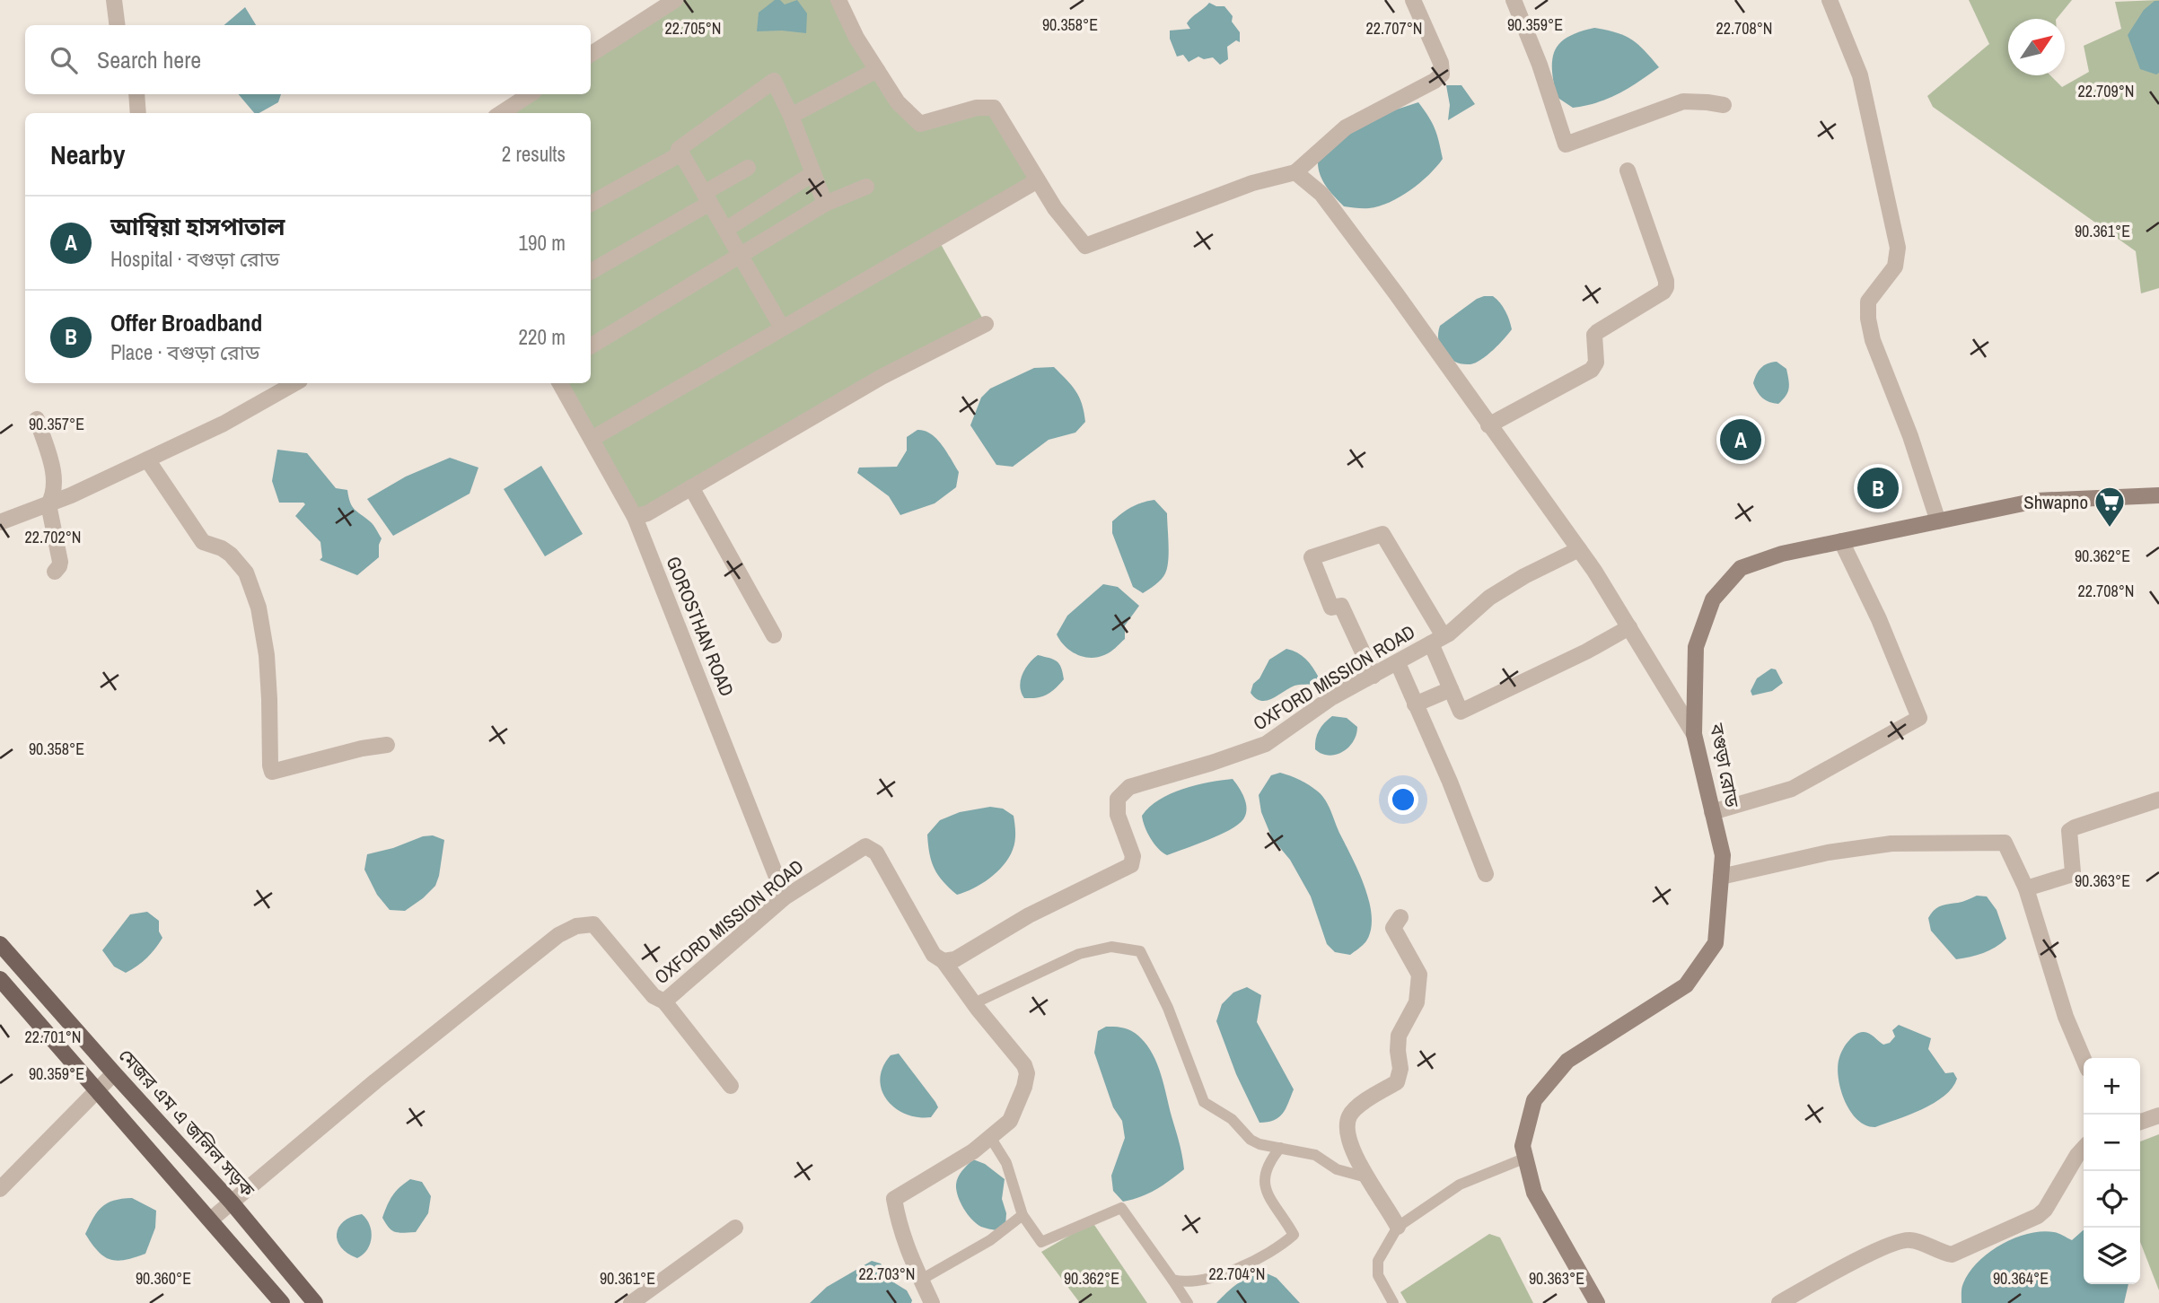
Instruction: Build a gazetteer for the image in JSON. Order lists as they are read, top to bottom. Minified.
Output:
{"streets":{"main road":["বগুড়া রোড","মেজর এম এ জলিল সড়ক"],"street":["GOROSTHAN ROAD","OXFORD MISSION ROAD"]},"crossings":[["GOROSTHAN ROAD","OXFORD MISSION ROAD"],["OXFORD MISSION ROAD","মেজর এম এ জলিল সড়ক"]],"places":{"supermarket":["Shwapno"]},"north":"top right","page":{"search":"Search here","heading":["Nearby","2 results"],"list":[{"mark":"A","name":"আম্বিয়া হাসপাতাল","note":"Hospital · বগুড়া রোড","value":"190 m"},{"mark":"B","name":"Offer Broadband","note":"Place · বগুড়া রোড","value":"220 m"}],"pins":["A","B"],"map_buttons":["+","−"]},"coordinates":["90.358°E","90.359°E","22.705°N","22.707°N","22.708°N","22.709°N","90.361°E","90.357°E","22.702°N","90.362°E","90.363°E","22.701°N","22.703°N","22.704°N","90.360°E","90.364°E"]}
